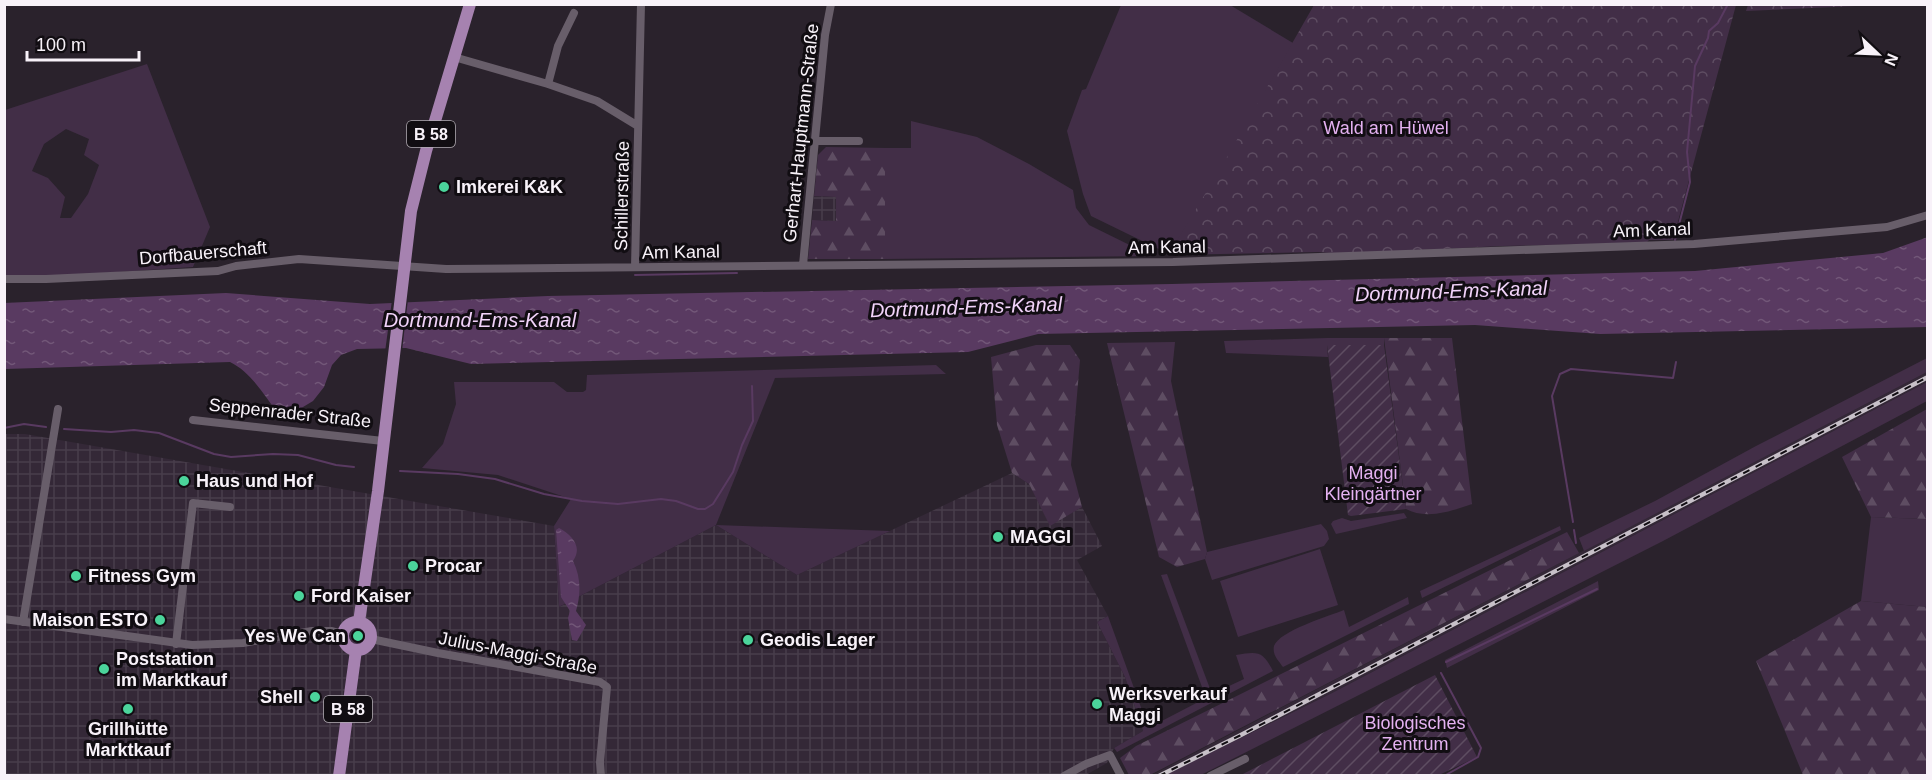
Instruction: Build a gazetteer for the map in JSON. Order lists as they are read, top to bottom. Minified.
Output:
{"streets":{"main road":["B 58","Seppenrader Straße"],"street":["Gerhart-Hauptmann-Straße","Schillerstraße","Am Kanal","Dorfbauerschaft","Julius-Maggi-Straße"]},"crossings":[["Gerhart-Hauptmann-Straße","Am Kanal"],["B 58","Am Kanal"],["B 58","Dorfbauerschaft"],["B 58","Seppenrader Straße"],["B 58","Julius-Maggi-Straße"],["Schillerstraße","Am Kanal"],["Am Kanal","Dorfbauerschaft"],["Am Kanal","Seppenrader Straße"],["Dorfbauerschaft","Seppenrader Straße"],["Seppenrader Straße","Julius-Maggi-Straße"]],"water":["Dortmund-Ems-Kanal"],"parks":["Wald am Hüwel","Maggi Kleingärtner","Biologisches Zentrum"],"places":["Imkerei K&K","Haus und Hof","MAGGI","Procar","Fitness Gym","Ford Kaiser","Maison ESTO","Yes We Can","Geodis Lager","Poststation im Marktkauf","Shell","Werksverkauf Maggi","Grillhütte Marktkauf"],"scale_bar":"100 m","north":"bottom right"}
